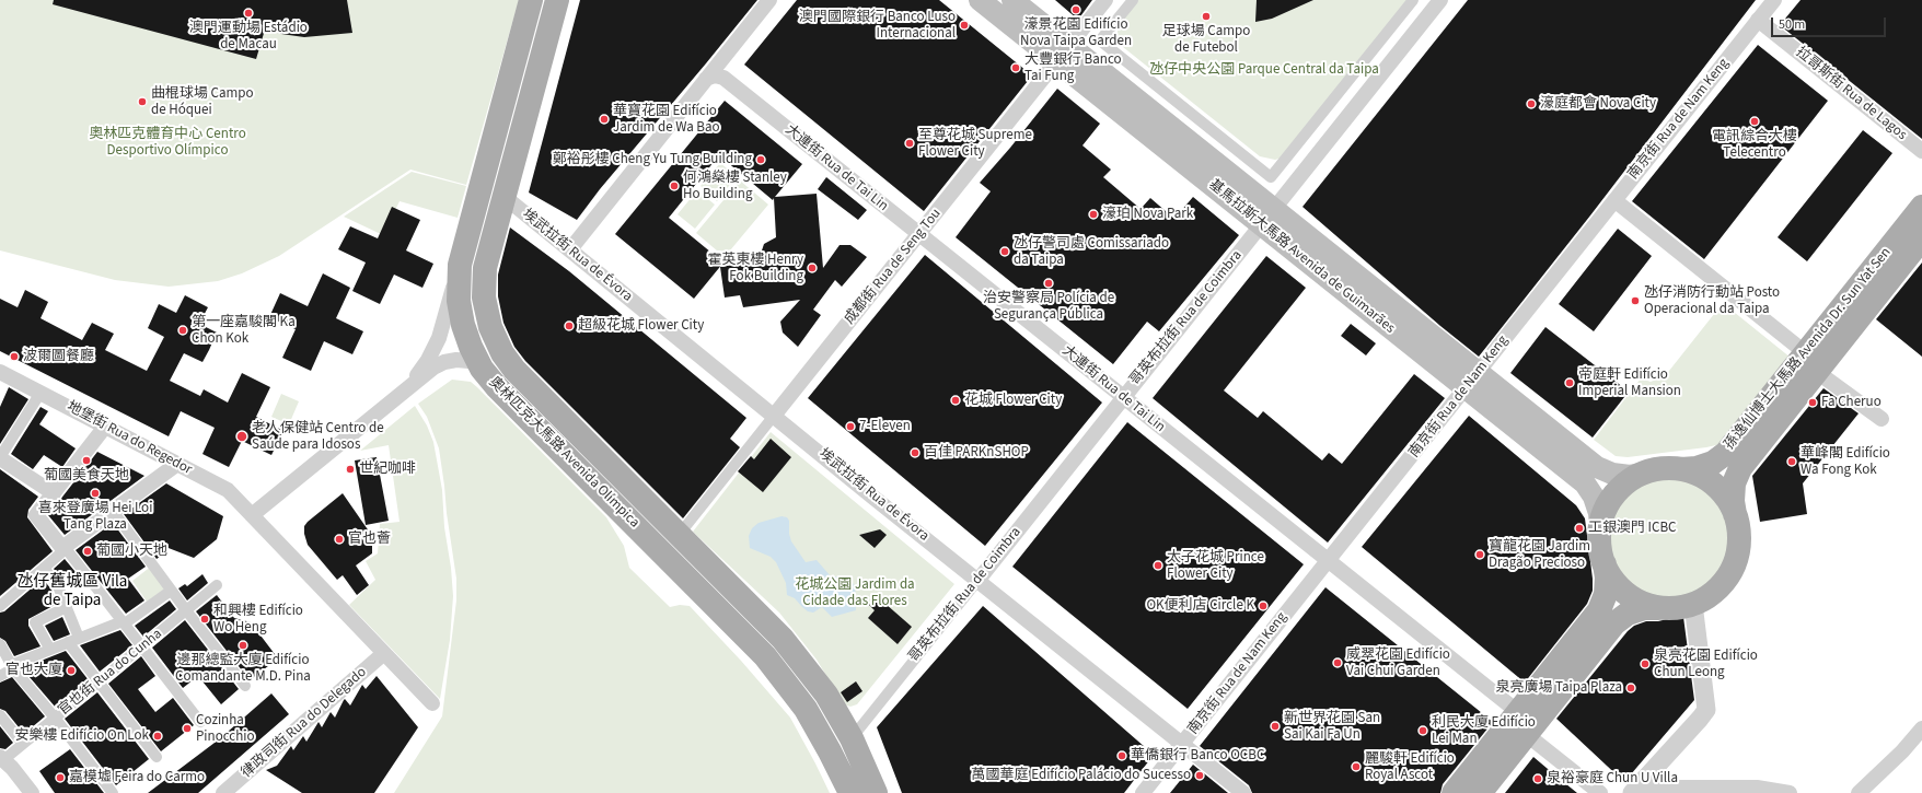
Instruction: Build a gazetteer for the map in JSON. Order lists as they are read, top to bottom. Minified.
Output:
{"streets":{"main road":["基馬拉斯大馬路 Avenida de Guimarães","孫逸仙博士大馬路 Avenida Dr. Sun Yat Sen","奧林匹克大馬路 Avenida Olímpica"],"street":["拉哥斯街 Rua de Lagos","南京街 Rua de Nam Keng","大連街 Rua de Tai Lin","埃武拉街 Rua de Évora","成都街 Rua de Seng Tou","哥英布拉街 Rua de Coimbra","地堡街 Rua do Regedor","官也街 Rua do Cunha","律政司街 Rua do Delegado"]},"crossings":[["拉哥斯街 Rua de Lagos","南京街 Rua de Nam Keng"],["南京街 Rua de Nam Keng","大連街 Rua de Tai Lin"],["南京街 Rua de Nam Keng","埃武拉街 Rua de Évora"],["南京街 Rua de Nam Keng","基馬拉斯大馬路 Avenida de Guimarães"],["大連街 Rua de Tai Lin","成都街 Rua de Seng Tou"],["大連街 Rua de Tai Lin","哥英布拉街 Rua de Coimbra"],["埃武拉街 Rua de Évora","成都街 Rua de Seng Tou"],["埃武拉街 Rua de Évora","哥英布拉街 Rua de Coimbra"],["埃武拉街 Rua de Évora","奧林匹克大馬路 Avenida Olímpica"],["基馬拉斯大馬路 Avenida de Guimarães","成都街 Rua de Seng Tou"],["基馬拉斯大馬路 Avenida de Guimarães","哥英布拉街 Rua de Coimbra"],["基馬拉斯大馬路 Avenida de Guimarães","孫逸仙博士大馬路 Avenida Dr. Sun Yat Sen"],["成都街 Rua de Seng Tou","奧林匹克大馬路 Avenida Olímpica"],["哥英布拉街 Rua de Coimbra","奧林匹克大馬路 Avenida Olímpica"],["地堡街 Rua do Regedor","律政司街 Rua do Delegado"]],"districts":["氹仔舊城區 Vila de Taipa"],"parks":["氹仔中央公園 Parque Central da Taipa","奧林匹克體育中心 Centro Desportivo Olímpico","花城公園 Jardim da Cidade das Flores"],"places":["濠景花園 Edifício Nova Taipa Garden","澳門運動場 Estádio de Macau","足球場 Campo de Futebol","澳門國際銀行 Banco Luso Internacional","大豐銀行 Banco Tai Fung","曲棍球場 Campo de Hóquei","濠庭都會 Nova City","華寶花園 Edifício Jardim de Wa Bao","電訊綜合大樓 Telecentro","至尊花城 Supreme Flower City","鄭裕彤樓 Cheng Yu Tung Building","何鴻燊樓 Stanley Ho Building","濠珀 Nova Park","氹仔警司處 Comissariado da Taipa","霍英東樓 Henry Fok Building","治安警察局 Polícia de Segurança Pública","氹仔消防行動站 Posto Operacional da Taipa","超級花城 Flower City","第一座嘉駿閣 Ka Chon Kok","波爾圖餐廳","帝庭軒 Edifício Imperial Mansion","花城 Flower City","Fa Cheruo","7-Eleven","老人保健站 Centro de Saúde para Idosos","百佳 PARKnSHOP","葡國美食天地","華峰閣 Edifício Wa Fong Kok","世紀咖啡","喜來登廣場 Hei Loi Tang Plaza","工銀澳門 ICBC","官也薈","葡國小天地","寶龍花園 Jardim Dragão Precioso","太子花城 Prince Flower City","OK便利店 Circle K","和興樓 Edifício Wo Heng","邊那總監大廈 Edifício Comandante M.D. Pina","威翠花園 Edifício Vai Chui Garden","泉亮花園 Edifício Chun Leong","官也大廈","泉亮廣場 Taipa Plaza","新世界花園 San Sai Kai Fa Un","Cozinha Pinocchio","利民大廈 Edifício Lei Man","安樂樓 Edifício On Lok","華僑銀行 Banco OCBC","麗駿軒 Edifício Royal Ascot","萬國華庭 Edifício Palácio do Sucesso","嘉模墟 Feira do Carmo","泉裕豪庭 Chun U Villa"],"scale_bar":"50 m"}
